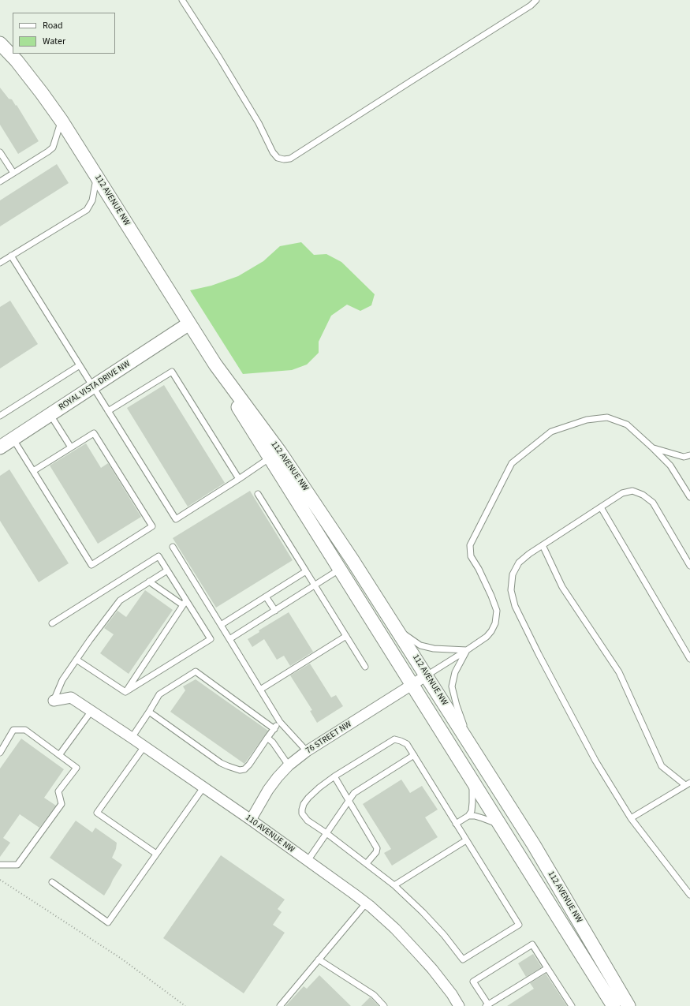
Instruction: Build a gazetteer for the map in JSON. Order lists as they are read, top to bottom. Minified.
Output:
{"streets":{"street":["112 AVENUE NW","ROYAL VISTA DRIVE NW","76 STREET NW","110 AVENUE NW"]},"crossings":[["112 AVENUE NW","ROYAL VISTA DRIVE NW"],["112 AVENUE NW","76 STREET NW"],["76 STREET NW","110 AVENUE NW"]],"legend":["Road","Water"]}
